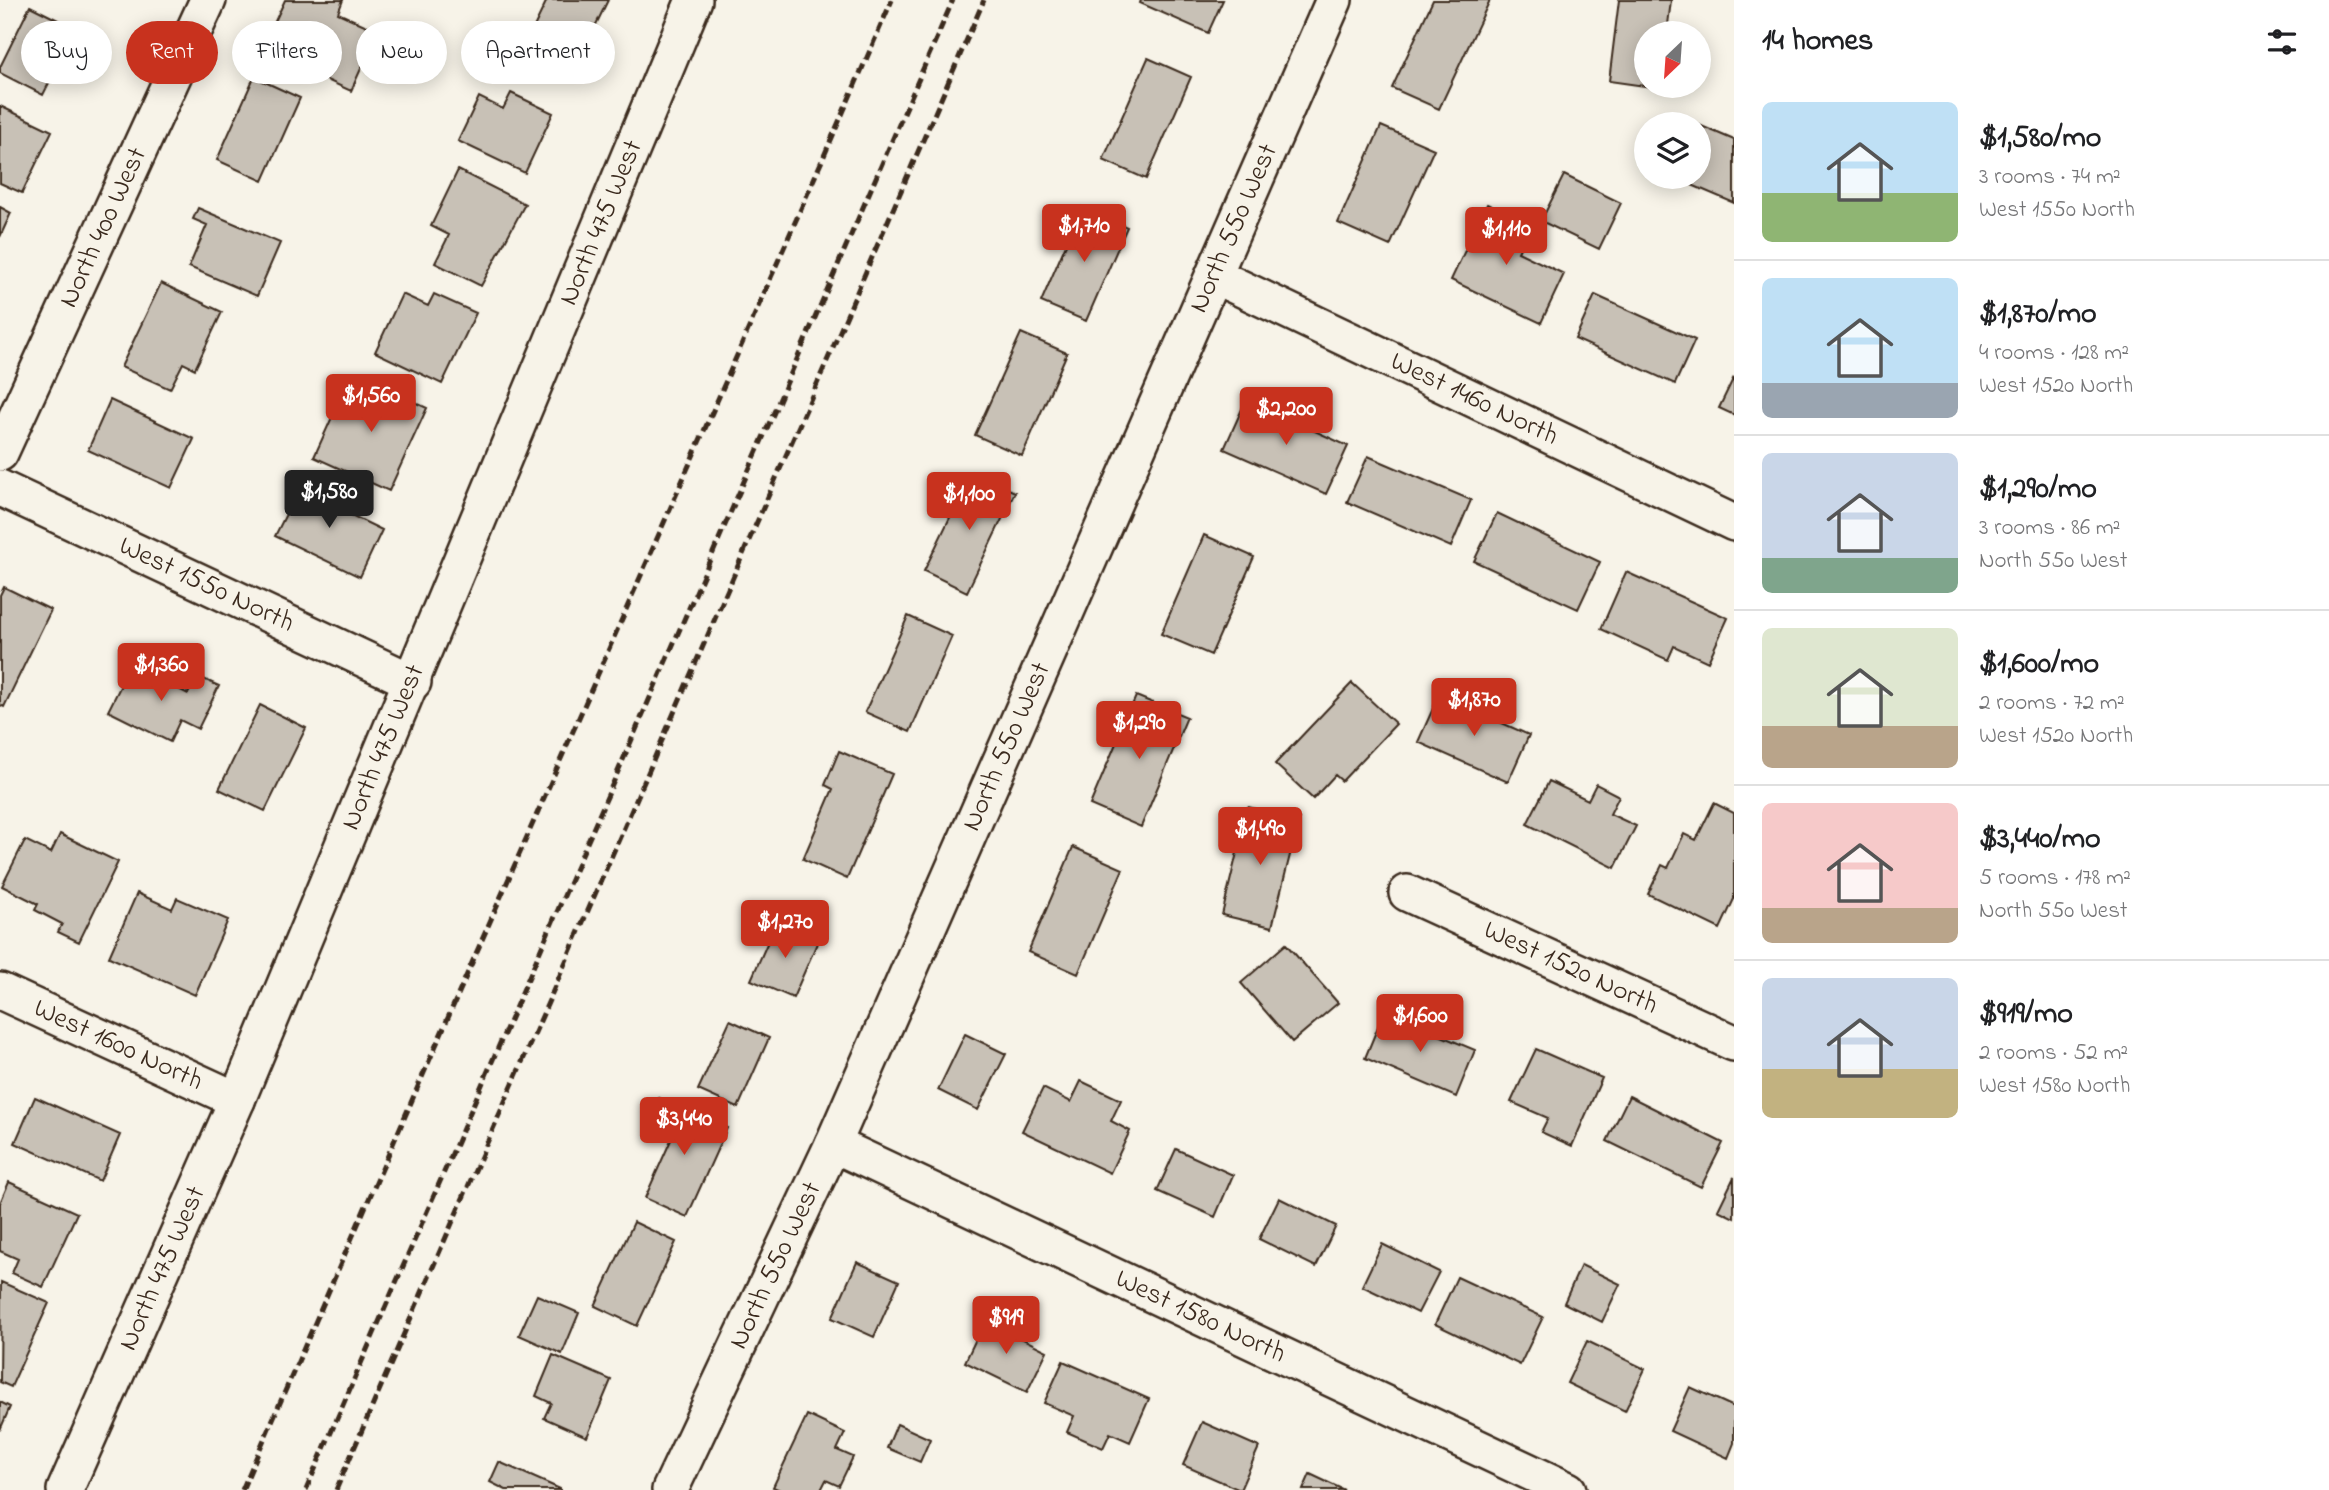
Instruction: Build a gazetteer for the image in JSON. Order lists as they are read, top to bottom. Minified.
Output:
{"streets":{"street":["North 475 West","North 400 West","North 550 West","West 1460 North","West 1550 North","West 1520 North","West 1600 North","West 1580 North"]},"crossings":[["North 475 West","West 1550 North"],["North 475 West","West 1600 North"],["North 550 West","West 1460 North"],["North 550 West","West 1580 North"]],"north":"bottom left","page":{"heading":"14 homes","chip":["Buy","Rent","Filters","New","Apartment"],"list":[{"name":"$1,580/mo","note":"3 rooms · 74 m² · West 1550 North"},{"name":"$1,870/mo","note":"4 rooms · 128 m² · West 1520 North"},{"name":"$1,290/mo","note":"3 rooms · 86 m² · North 550 West"},{"name":"$1,600/mo","note":"2 rooms · 72 m² · West 1520 North"},{"name":"$3,440/mo","note":"5 rooms · 178 m² · North 550 West"},{"name":"$919/mo","note":"2 rooms · 52 m² · West 1580 North"}],"price":["$1,710","$1,110","$1,560","$2,200","$1,580","$1,100","$1,360","$1,870","$1,290","$1,490","$1,270","$1,600","$3,440","$919"]}}
